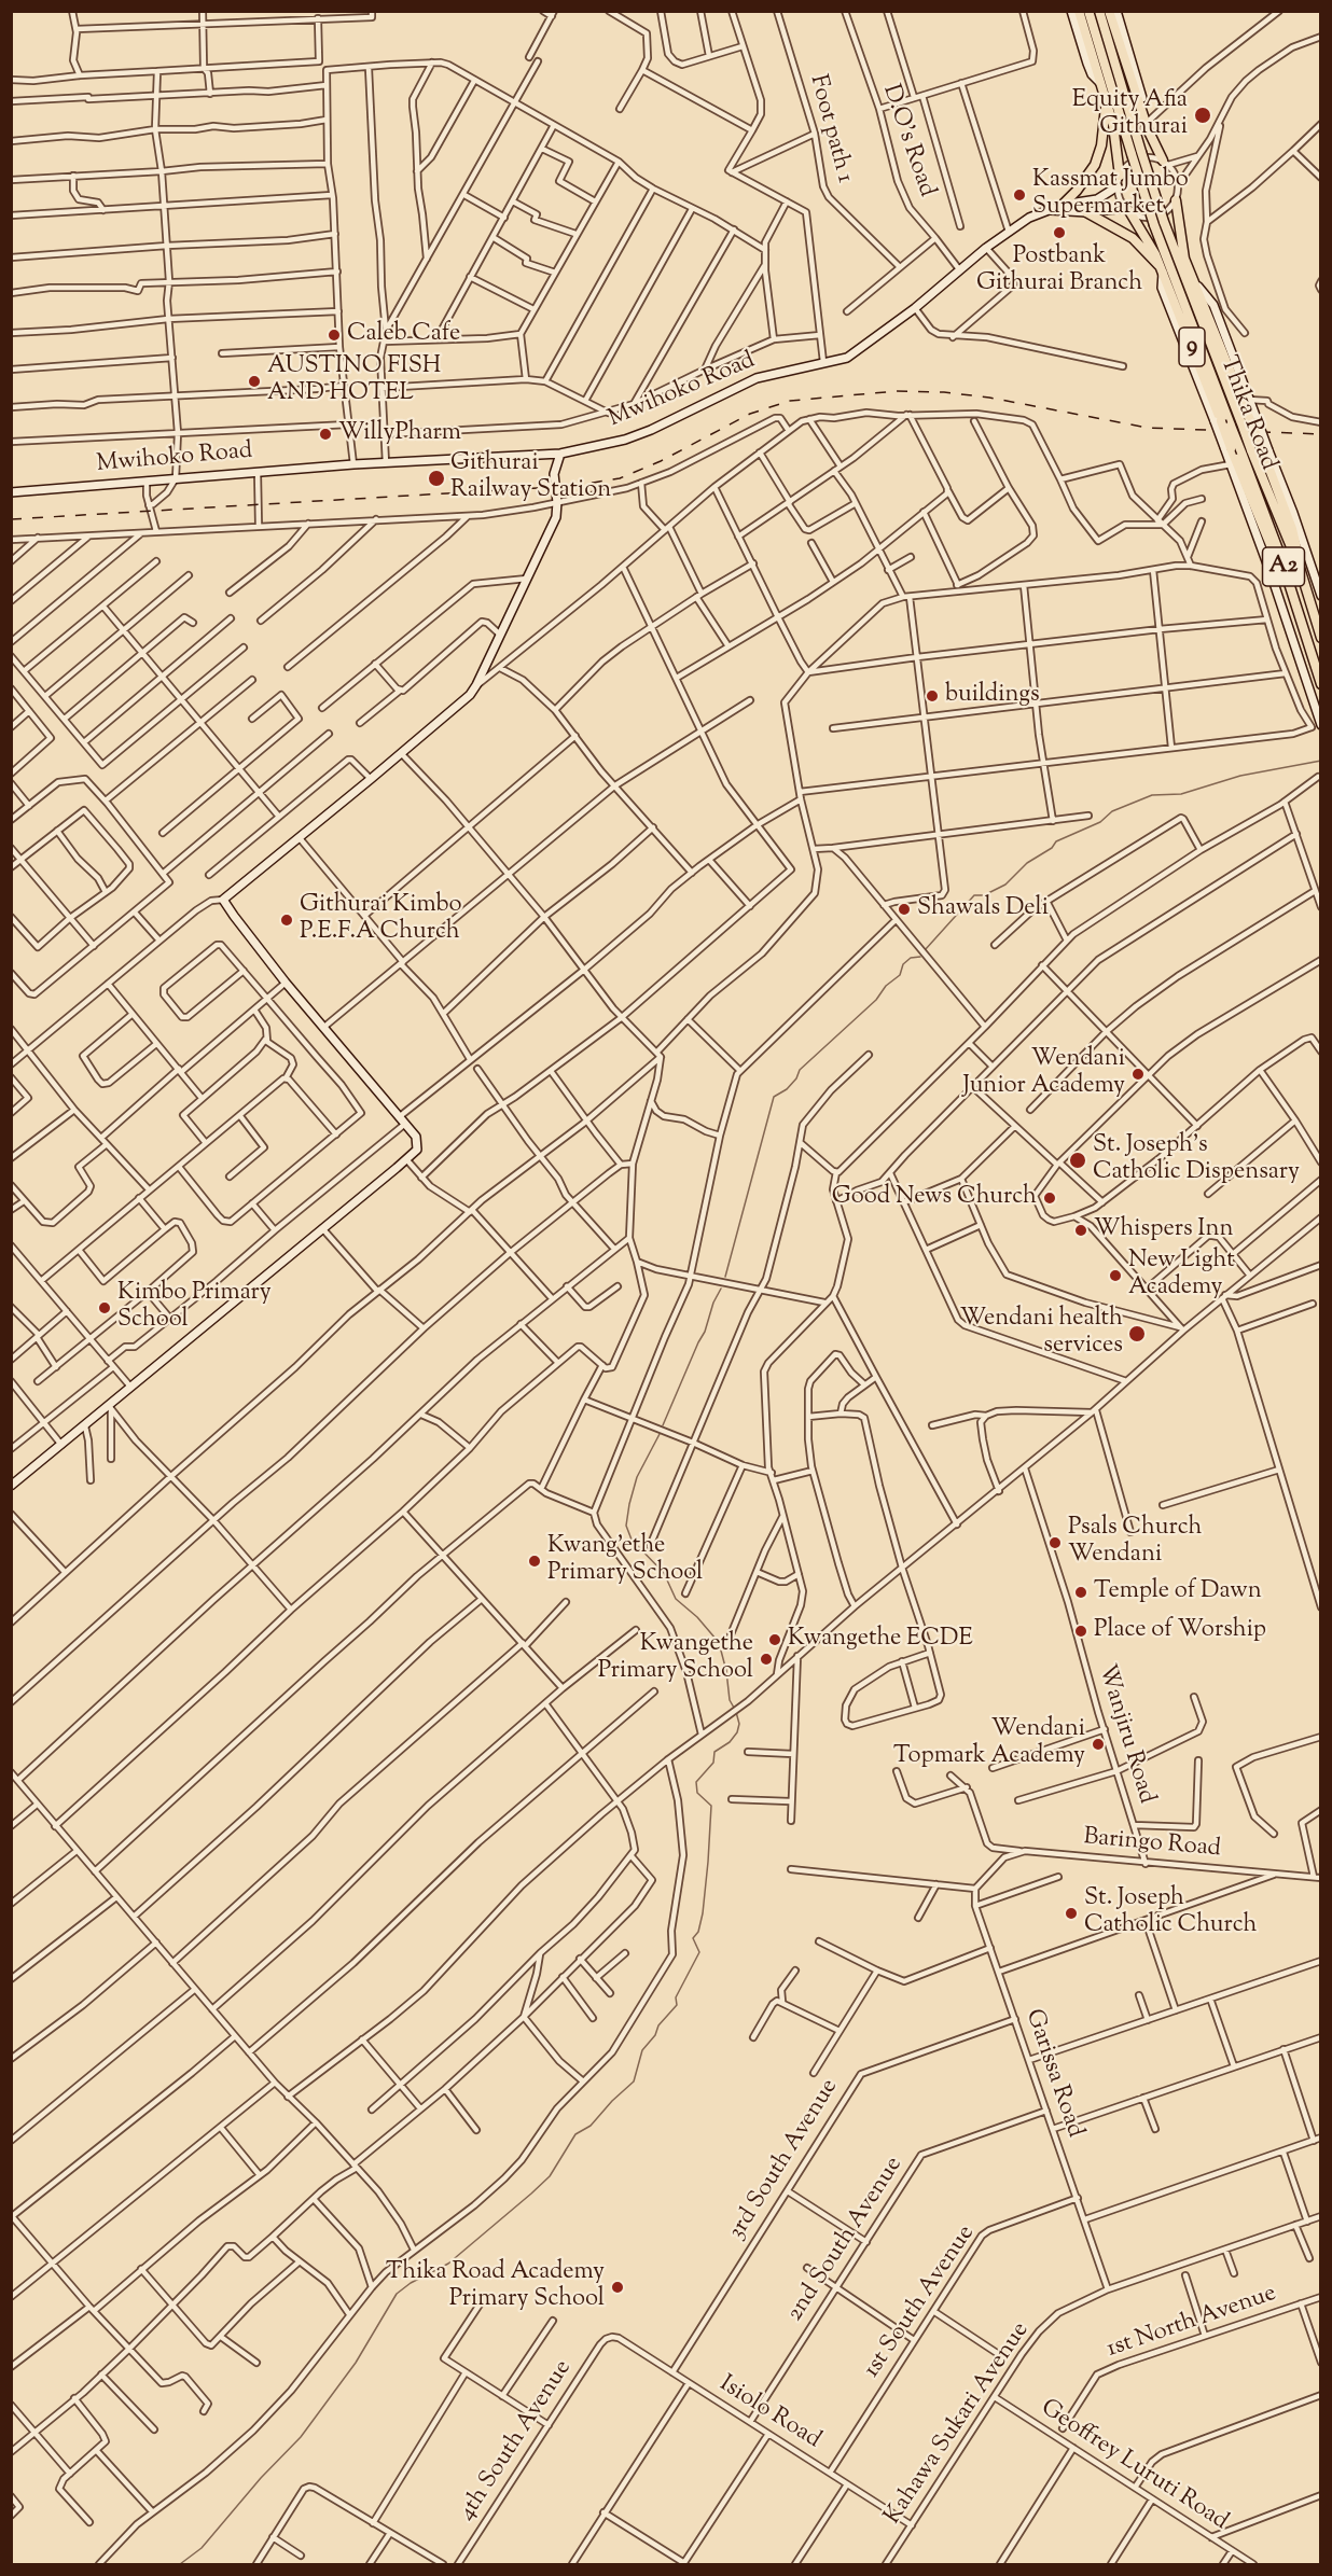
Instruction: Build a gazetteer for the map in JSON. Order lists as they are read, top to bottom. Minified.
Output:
{"streets":{"highway":["9","Thika Road","A2"],"street":["Foot path 1","D.O's Road","Mwihoko Road","Wanjiru Road","Baringo Road","Garissa Road","3rd South Avenue","2nd South Avenue","1st South Avenue","1st North Avenue","Isiolo Road","Kahawa Sukari Avenue","4th South Avenue","Geoffrey Luruti Road"]},"crossings":[["D.O's Road","Mwihoko Road"],["9","Mwihoko Road"],["9","Thika Road"],["Wanjiru Road","Baringo Road"],["Garissa Road","3rd South Avenue"],["Garissa Road","2nd South Avenue"],["Garissa Road","1st South Avenue"],["Garissa Road","Kahawa Sukari Avenue"],["3rd South Avenue","Isiolo Road"],["2nd South Avenue","Isiolo Road"],["1st South Avenue","Isiolo Road"],["1st North Avenue","Geoffrey Luruti Road"],["Isiolo Road","Kahawa Sukari Avenue"],["Isiolo Road","4th South Avenue"],["Kahawa Sukari Avenue","Geoffrey Luruti Road"]],"places":["Equity Afia Githurai","Kassmat Jumbo Supermarket","Postbank Githurai Branch","Caleb Cafe","AUSTINO FISH AND HOTEL","WillyPharm","Githurai Railway Station","buildings","Shawals Deli","Githurai Kimbo P.E.F.A Church","Wendani Junior Academy","St. Joseph's Catholic Dispensary","Good News Church","Whispers Inn","New Light Academy","Kimbo Primary School","Wendani health services","Psals Church Wendani","Kwang'ethe Primary School","Temple of Dawn","Place of Worship","Kwangethe ECDE","Kwangethe Primary School","Wendani Topmark Academy","St. Joseph Catholic Church","Thika Road Academy Primary School"]}
